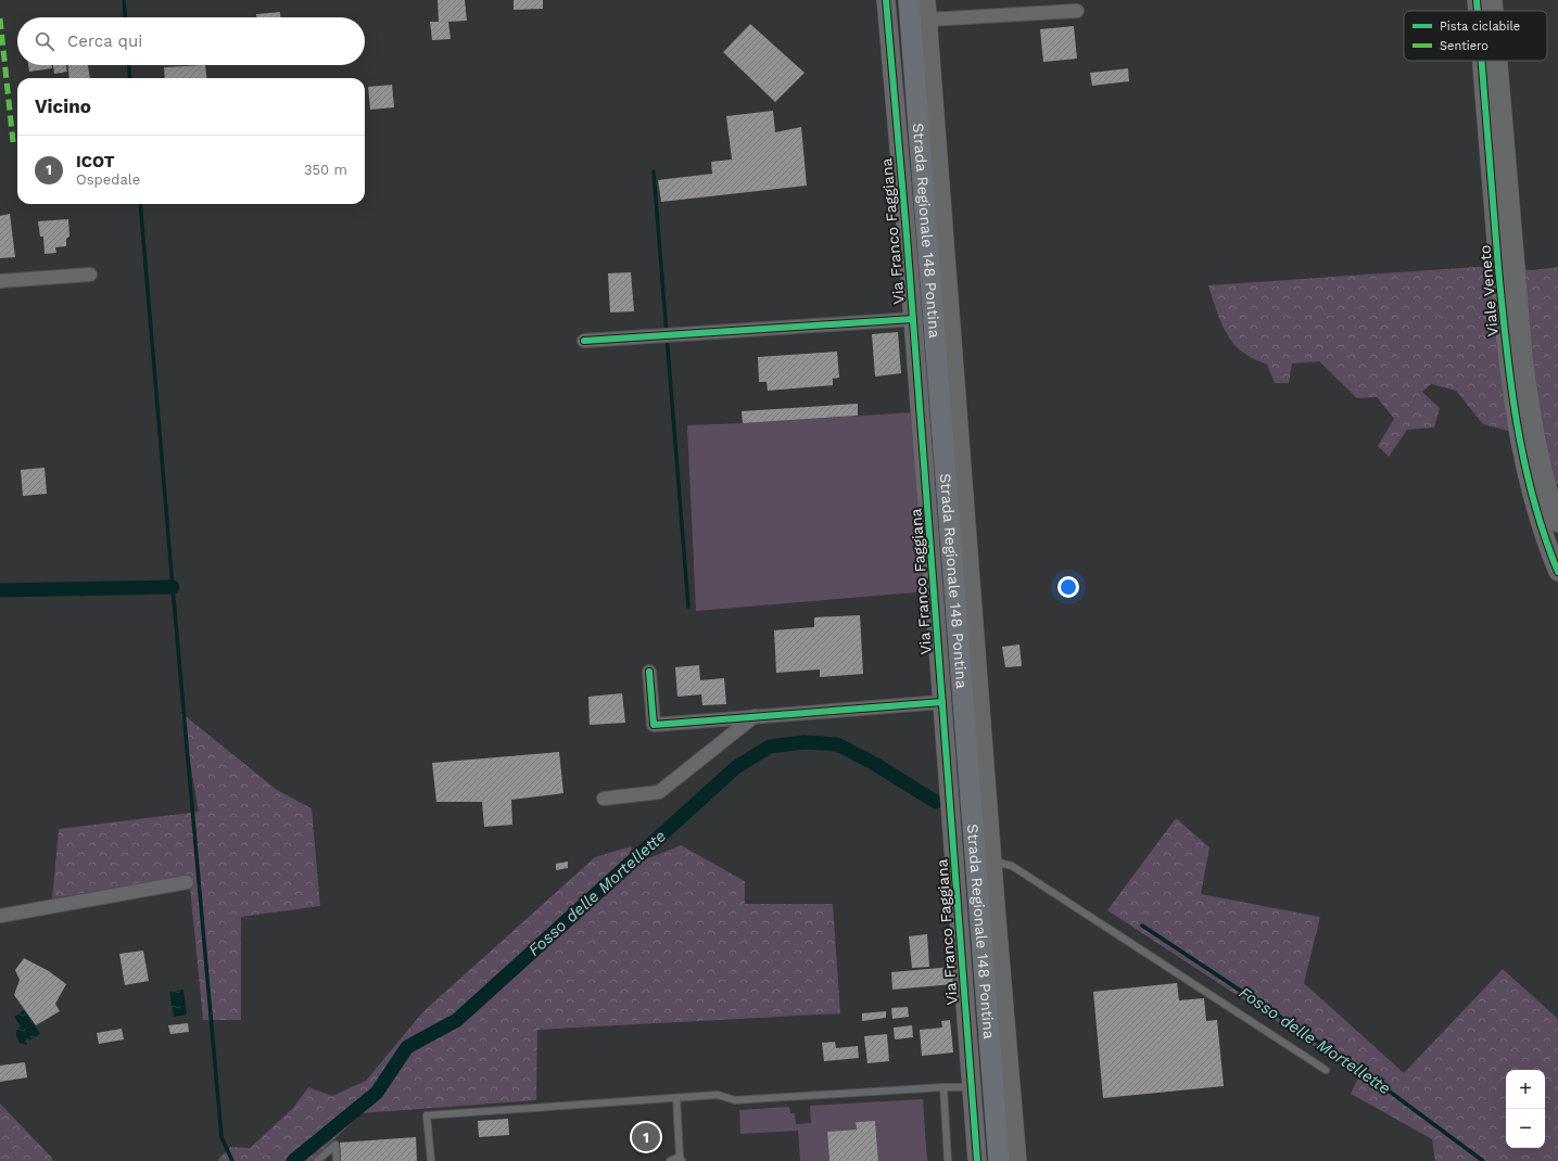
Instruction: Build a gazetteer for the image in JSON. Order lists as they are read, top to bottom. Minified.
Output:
{"streets":{"main road":["Strada Regionale 148 Pontina"],"street":["Via Franco Faggiana","Viale Veneto"]},"water":["Fosso delle Mortellette"],"legend":["Pista ciclabile","Sentiero"],"page":{"search":"Cerca qui","heading":"Vicino","list":[{"mark":"1","name":"ICOT","note":"Ospedale","value":"350 m"}],"map_buttons":["+","−"],"pins":"1"}}
